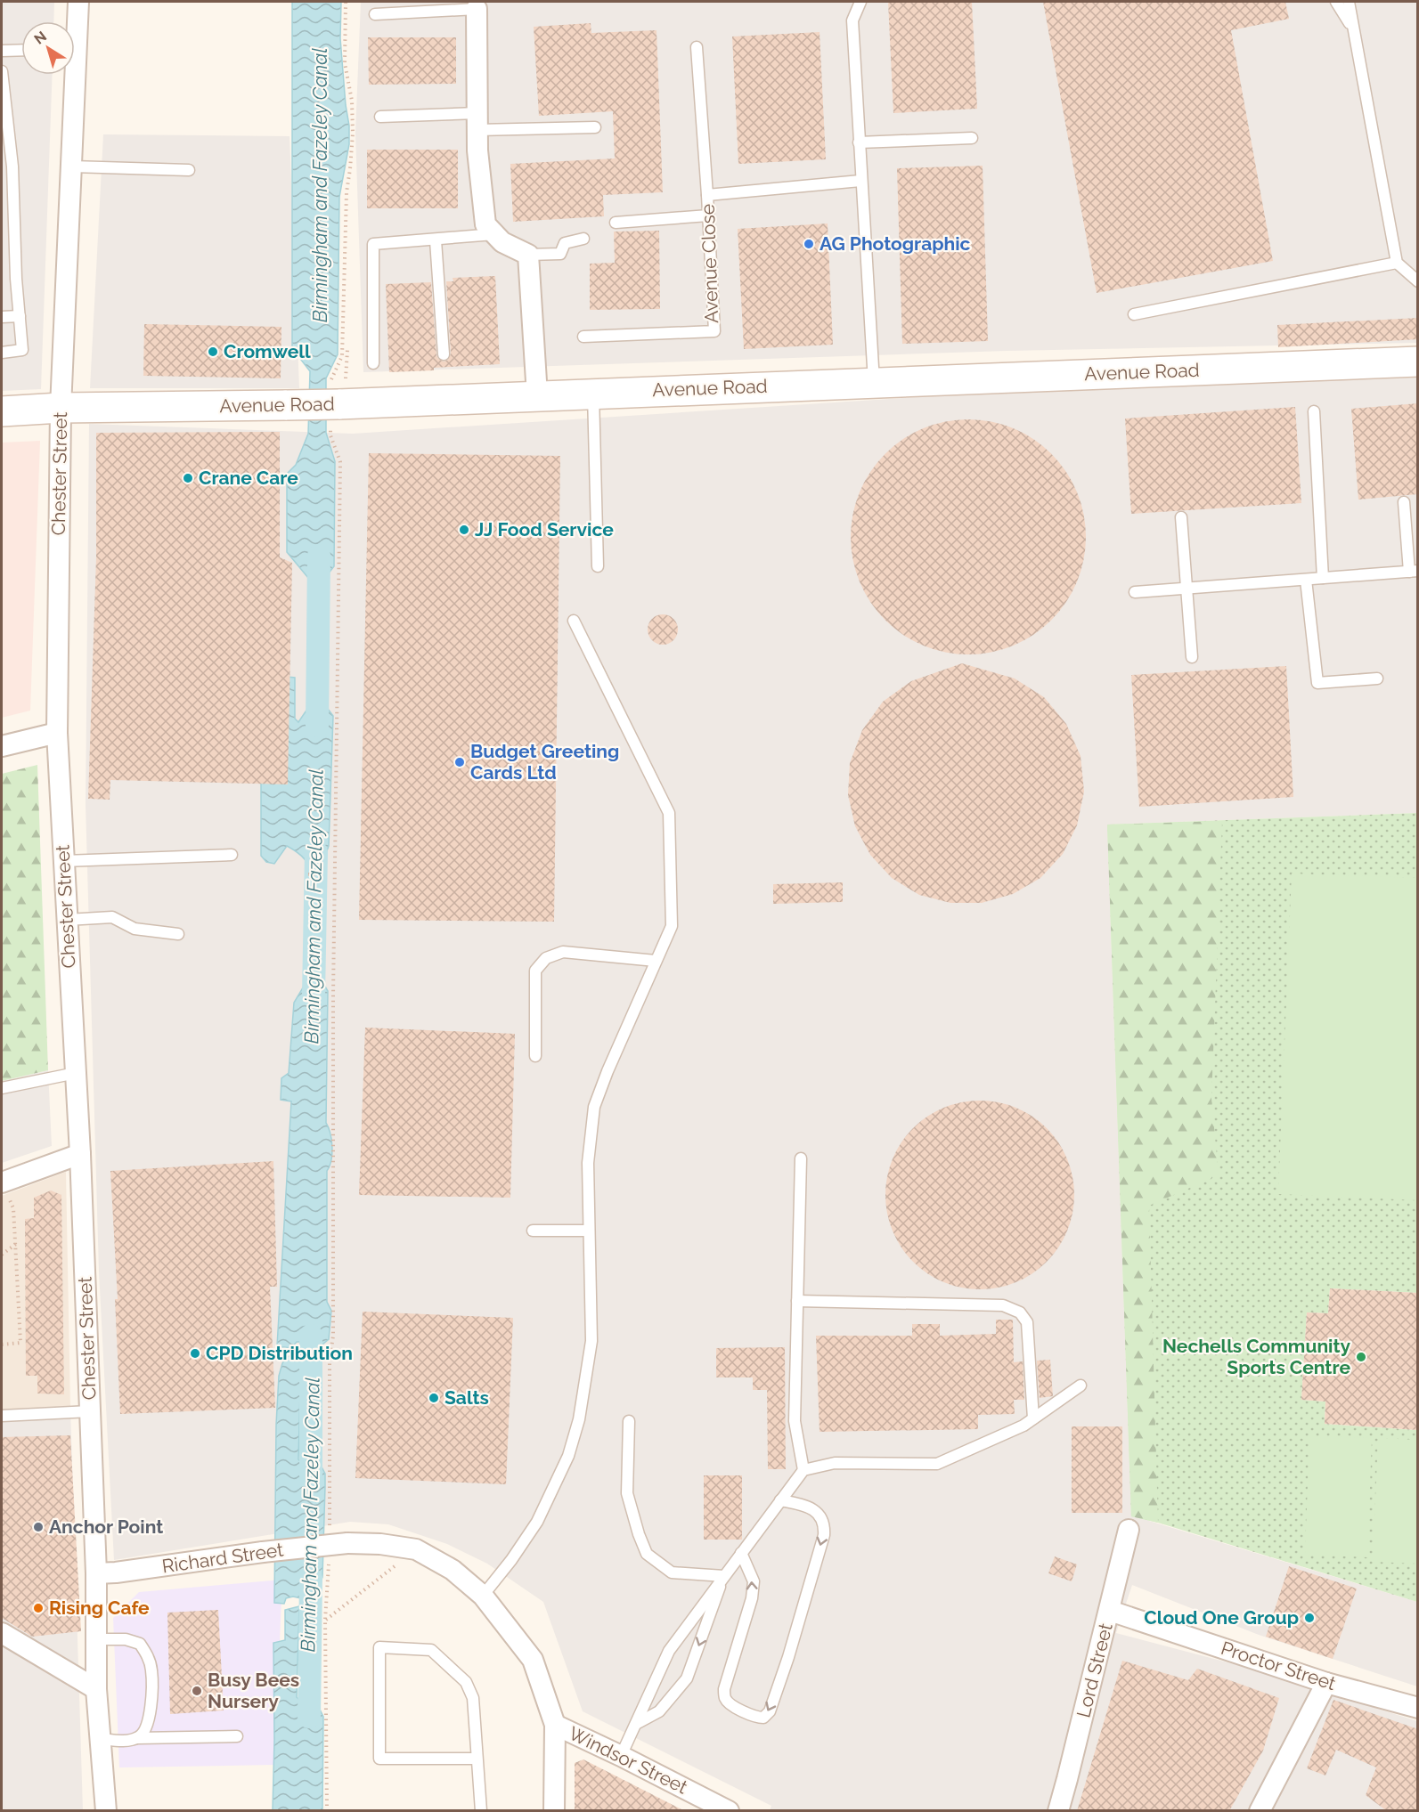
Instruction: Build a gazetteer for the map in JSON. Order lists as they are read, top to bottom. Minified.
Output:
{"streets":{"street":["Avenue Road","Chester Street","Richard Street","Proctor Street","Lord Street","Windsor Street"],"lane":["Avenue Close"]},"crossings":[["Avenue Road","Chester Street"],["Chester Street","Richard Street"],["Richard Street","Windsor Street"],["Proctor Street","Lord Street"]],"water":["Birmingham and Fazeley Canal"],"places":["AG Photographic","Cromwell","Crane Care","JJ Food Service","Budget Greeting Cards Ltd","CPD Distribution","Nechells Community Sports Centre","Salts","Anchor Point","Rising Cafe","Cloud One Group","Busy Bees Nursery"],"north":"top left"}
